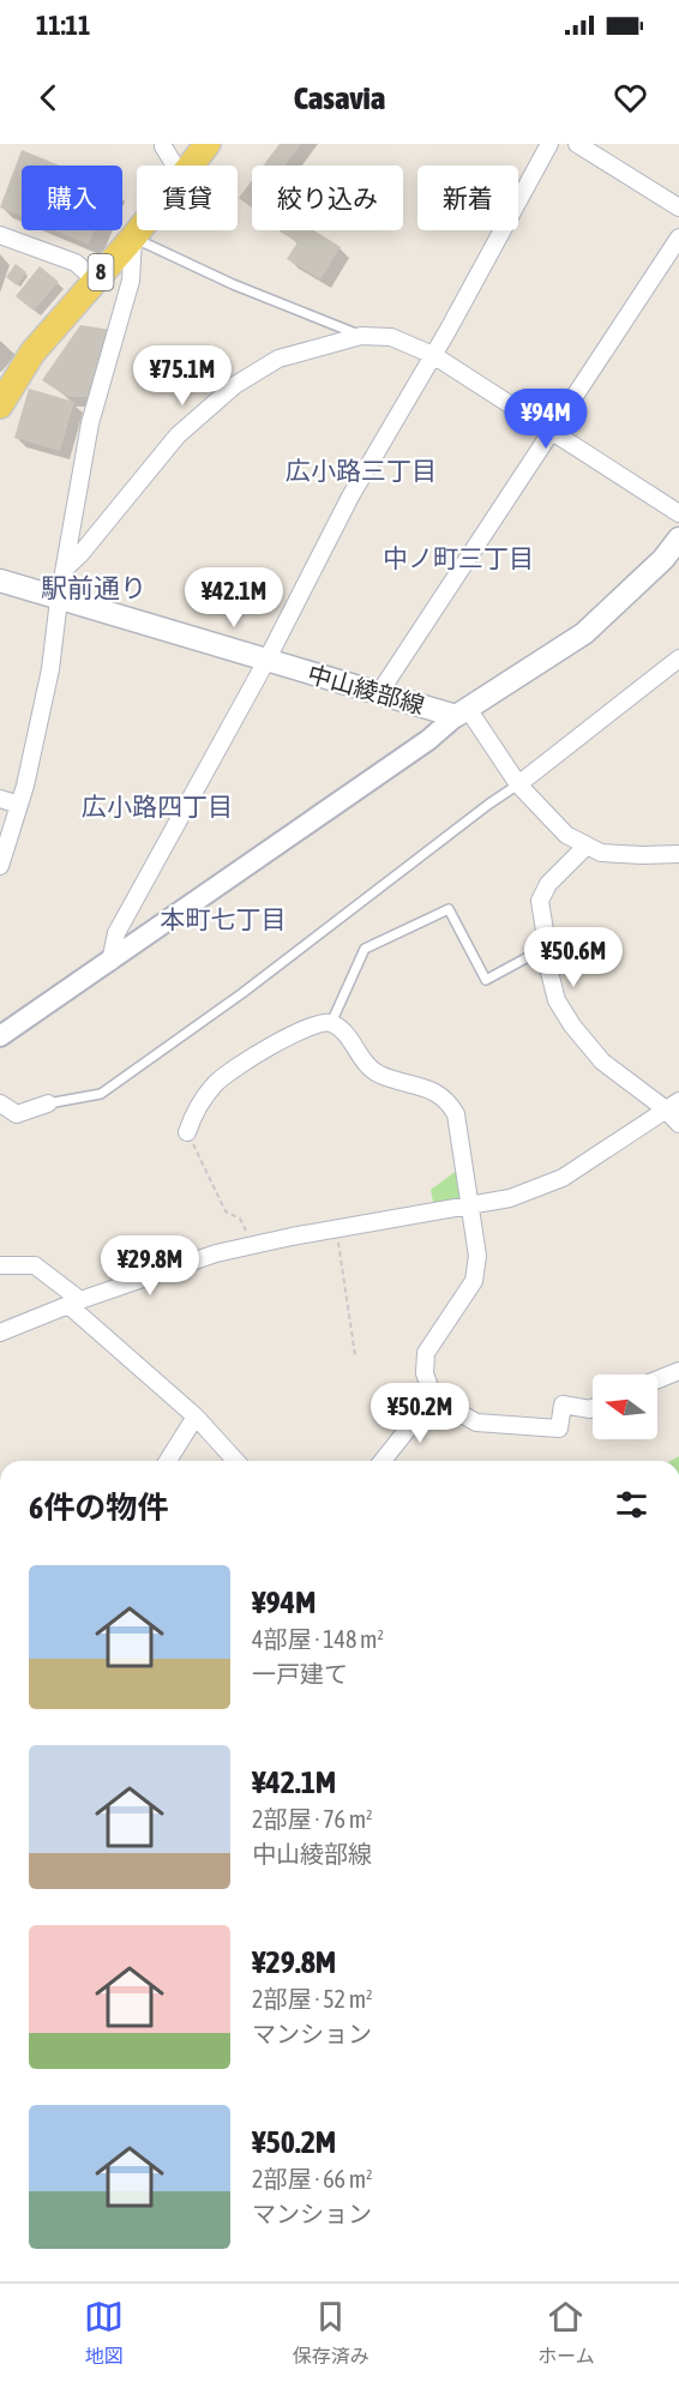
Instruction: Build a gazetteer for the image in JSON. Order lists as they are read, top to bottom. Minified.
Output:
{"streets":{"main road":["8","中山綾部線"]},"districts":["広小路三丁目","中ノ町三丁目","駅前通り","広小路四丁目","本町七丁目"],"north":"left","page":{"status":"11:11","header":"Casavia","chip":["購入","賃貸","絞り込み","新着"],"price":["¥75.1M","¥94M","¥42.1M","¥50.6M","¥29.8M","¥50.2M"],"heading":"6件の物件","list":[{"name":"¥94M","note":"4部屋 · 148 m² · 一戸建て"},{"name":"¥42.1M","note":"2部屋 · 76 m² · 中山綾部線"},{"name":"¥29.8M","note":"2部屋 · 52 m² · マンション"},{"name":"¥50.2M","note":"2部屋 · 66 m² · マンション"}],"tabs":["地図","保存済み","ホーム"]}}
